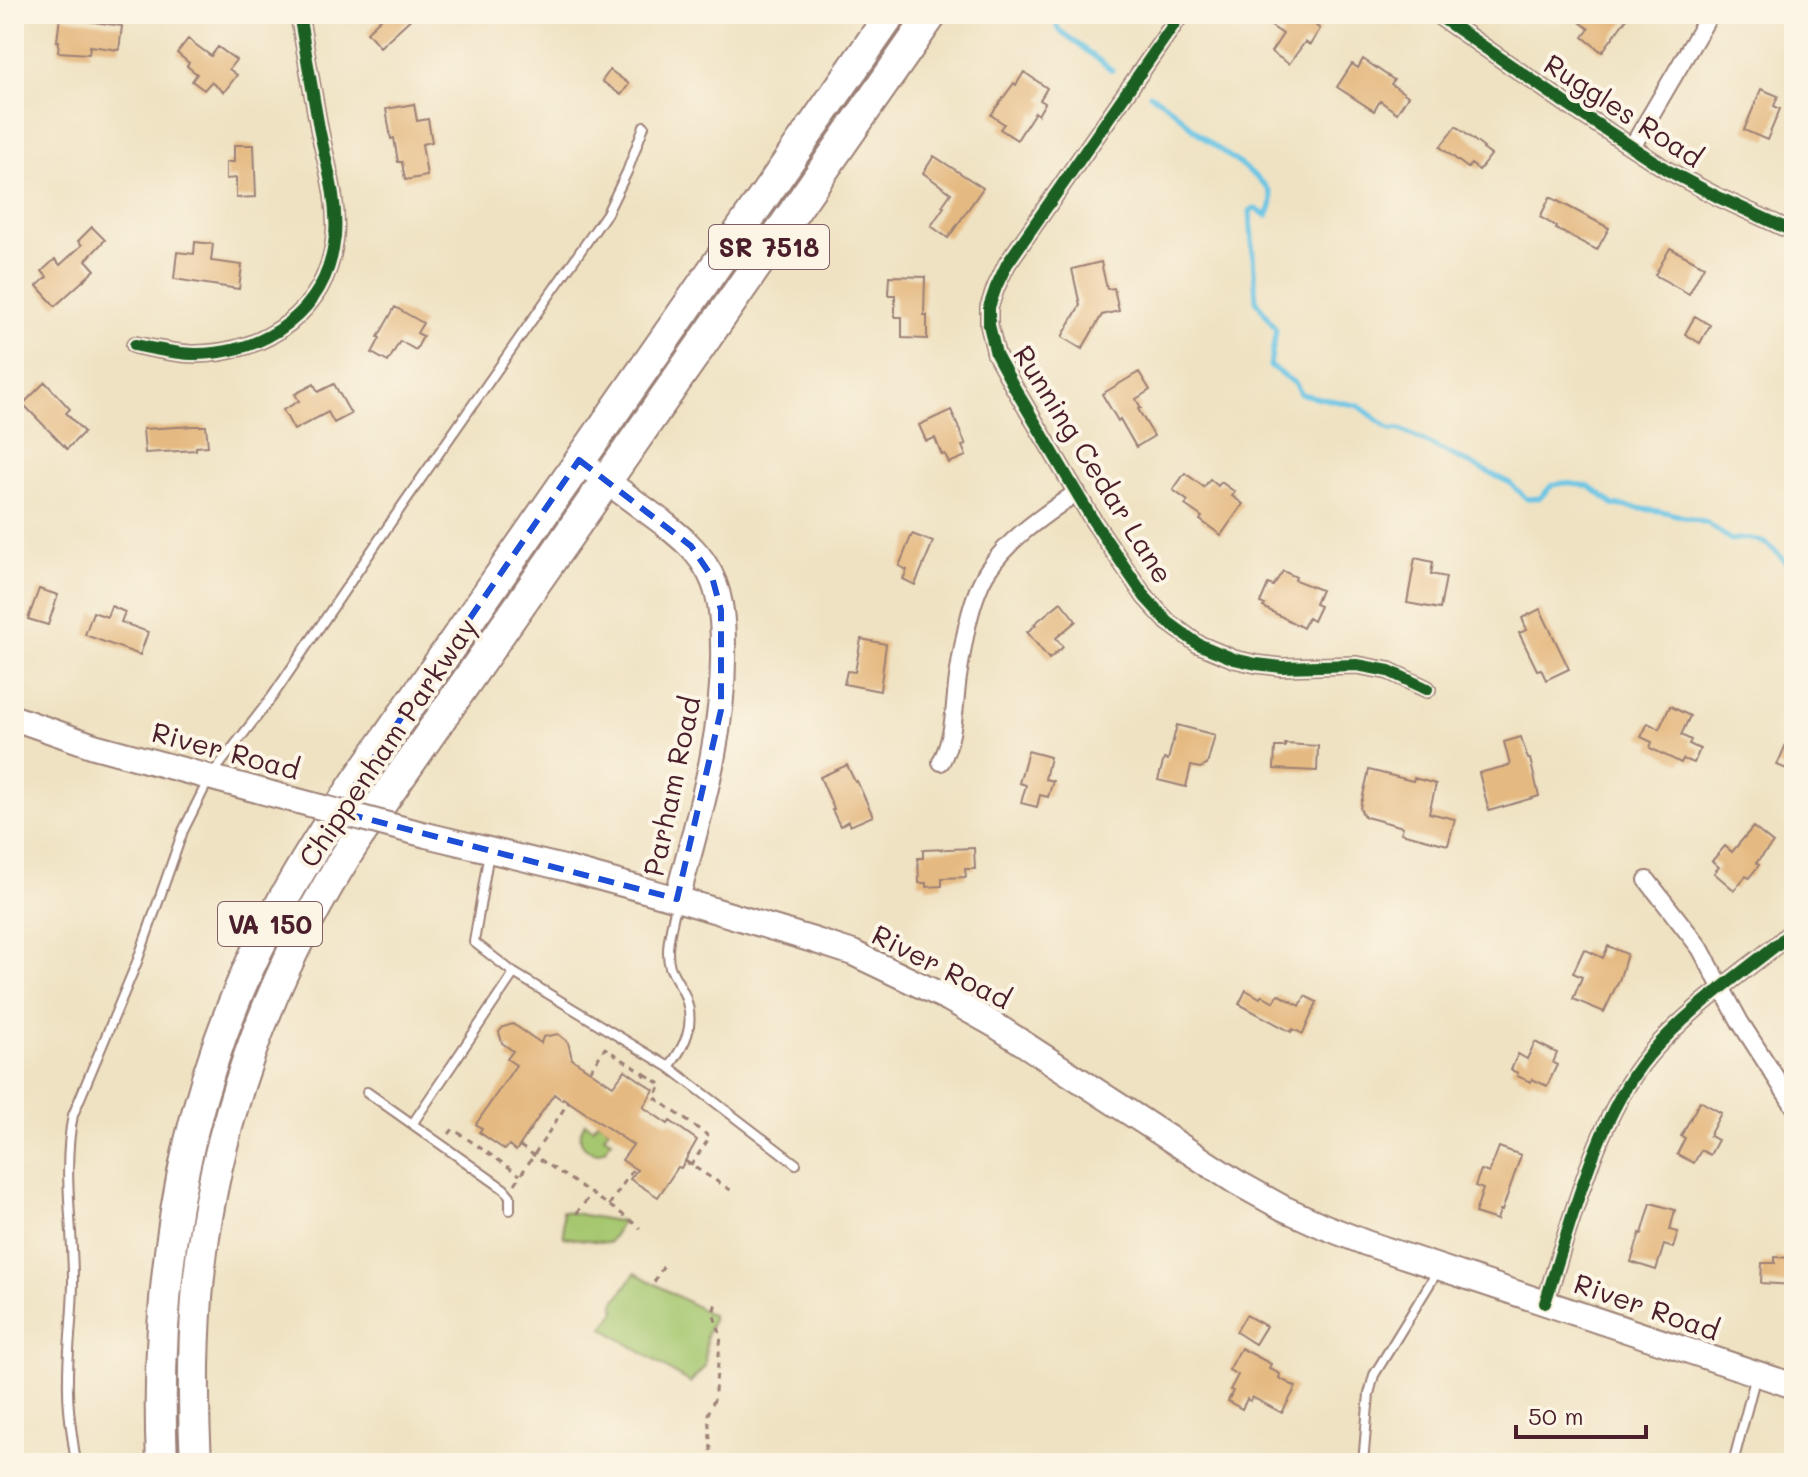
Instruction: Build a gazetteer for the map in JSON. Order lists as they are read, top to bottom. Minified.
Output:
{"streets":{"highway":["SR 7518","Chippenham Parkway","VA 150"],"main road":["River Road","Parham Road"],"street":["Ruggles Road","Running Cedar Lane"]},"crossings":[["SR 7518","Chippenham Parkway"],["SR 7518","Parham Road"],["Chippenham Parkway","Parham Road"],["River Road","Parham Road"]],"scale_bar":"50 m"}
